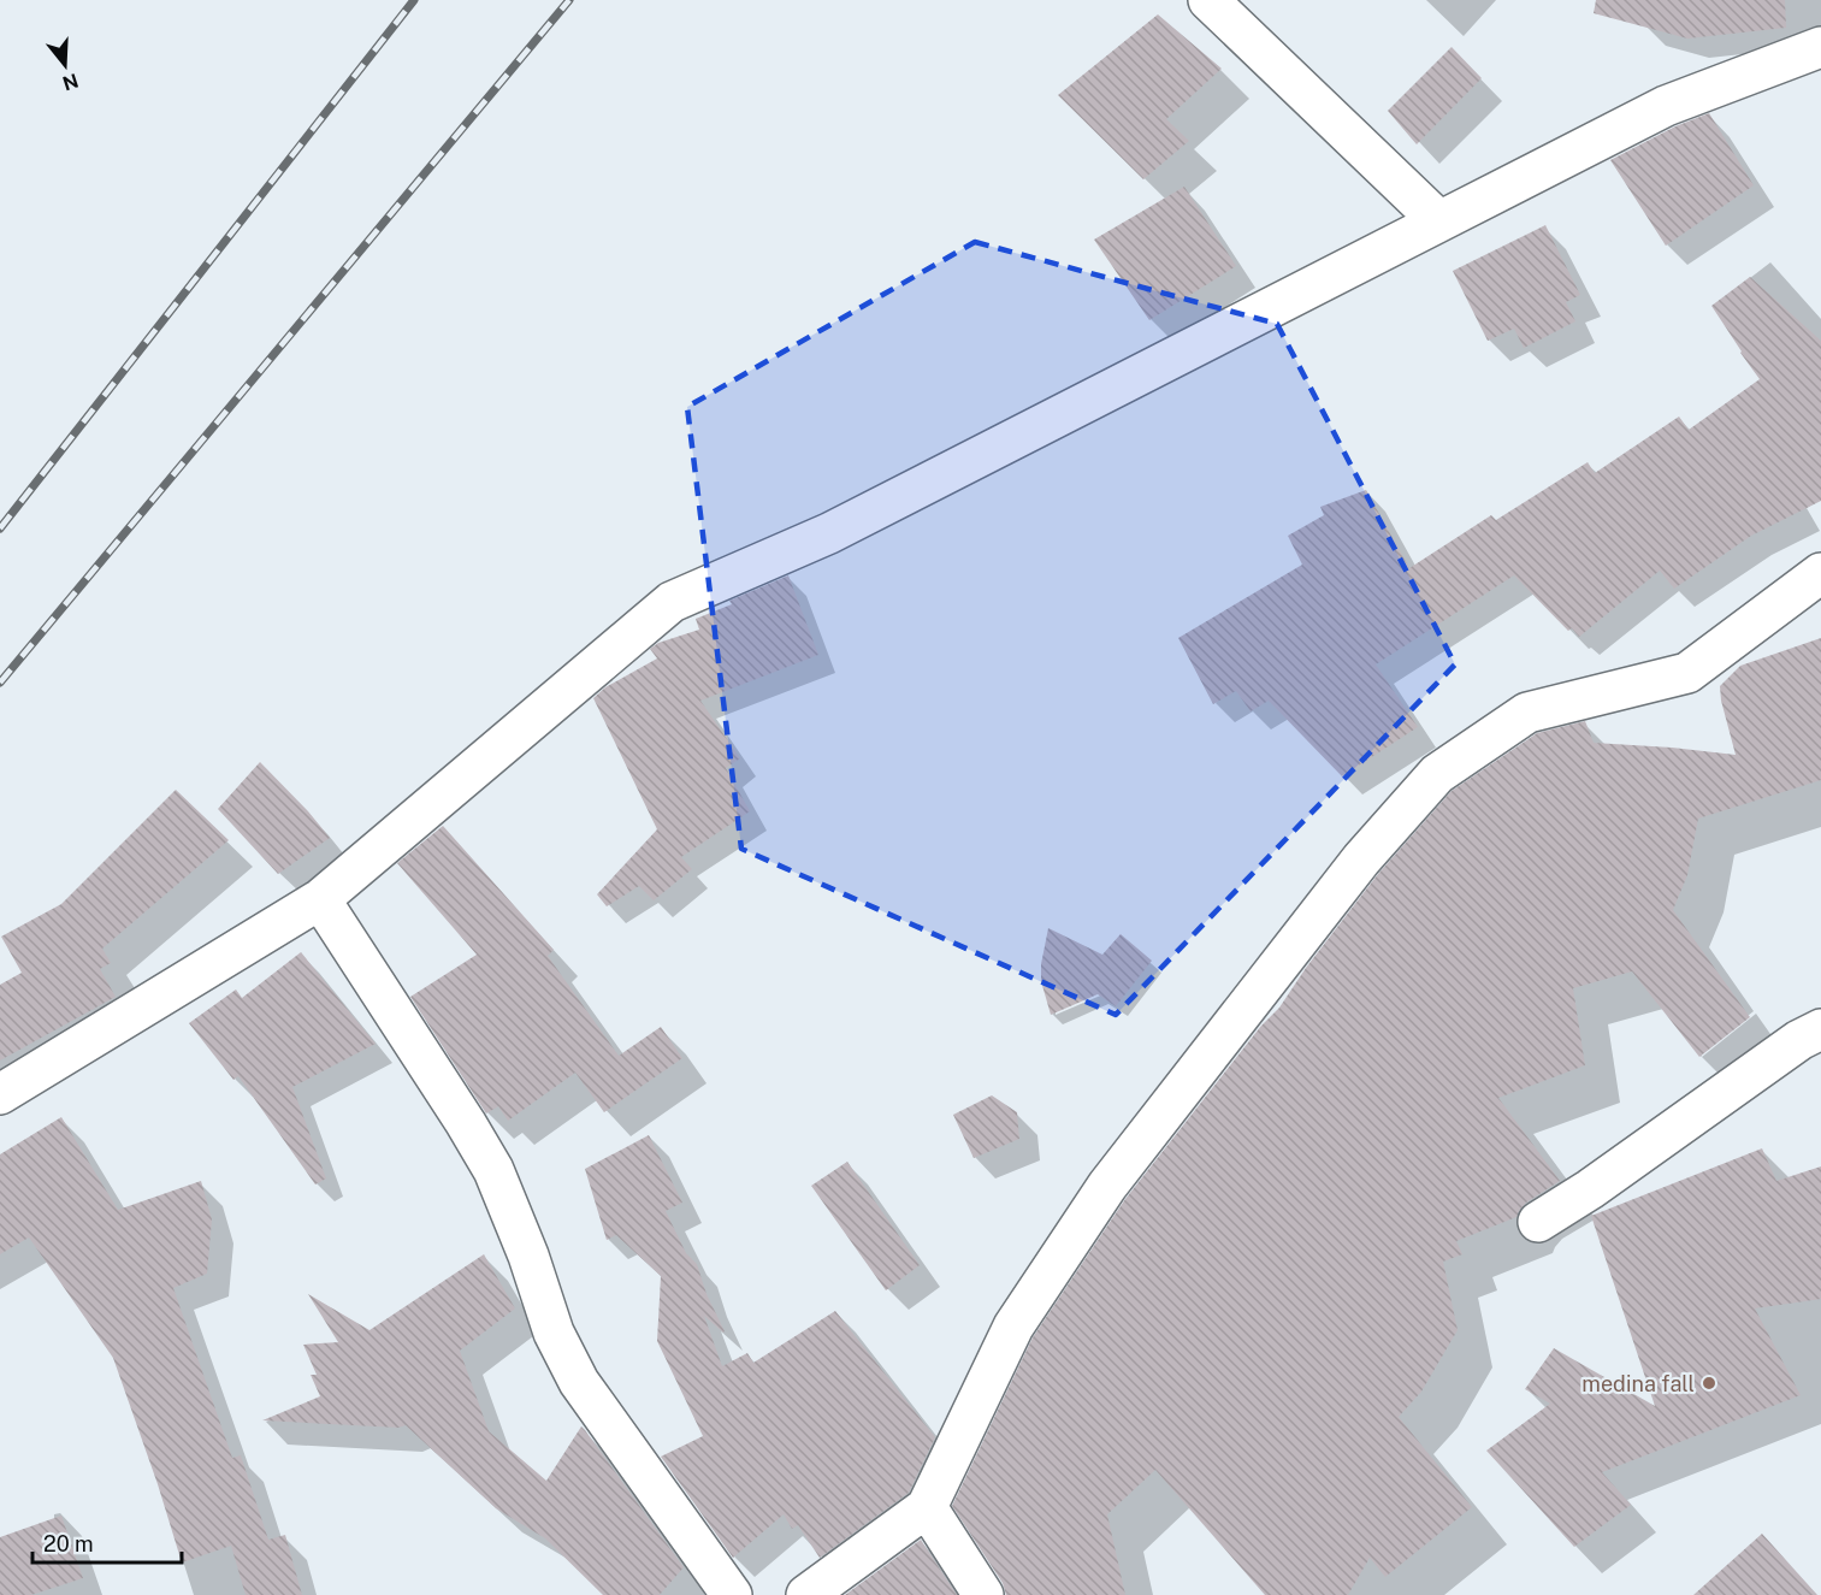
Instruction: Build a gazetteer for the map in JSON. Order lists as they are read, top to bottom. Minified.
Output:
{"places":["medina fall"],"scale_bar":"20 m","north":"bottom"}
